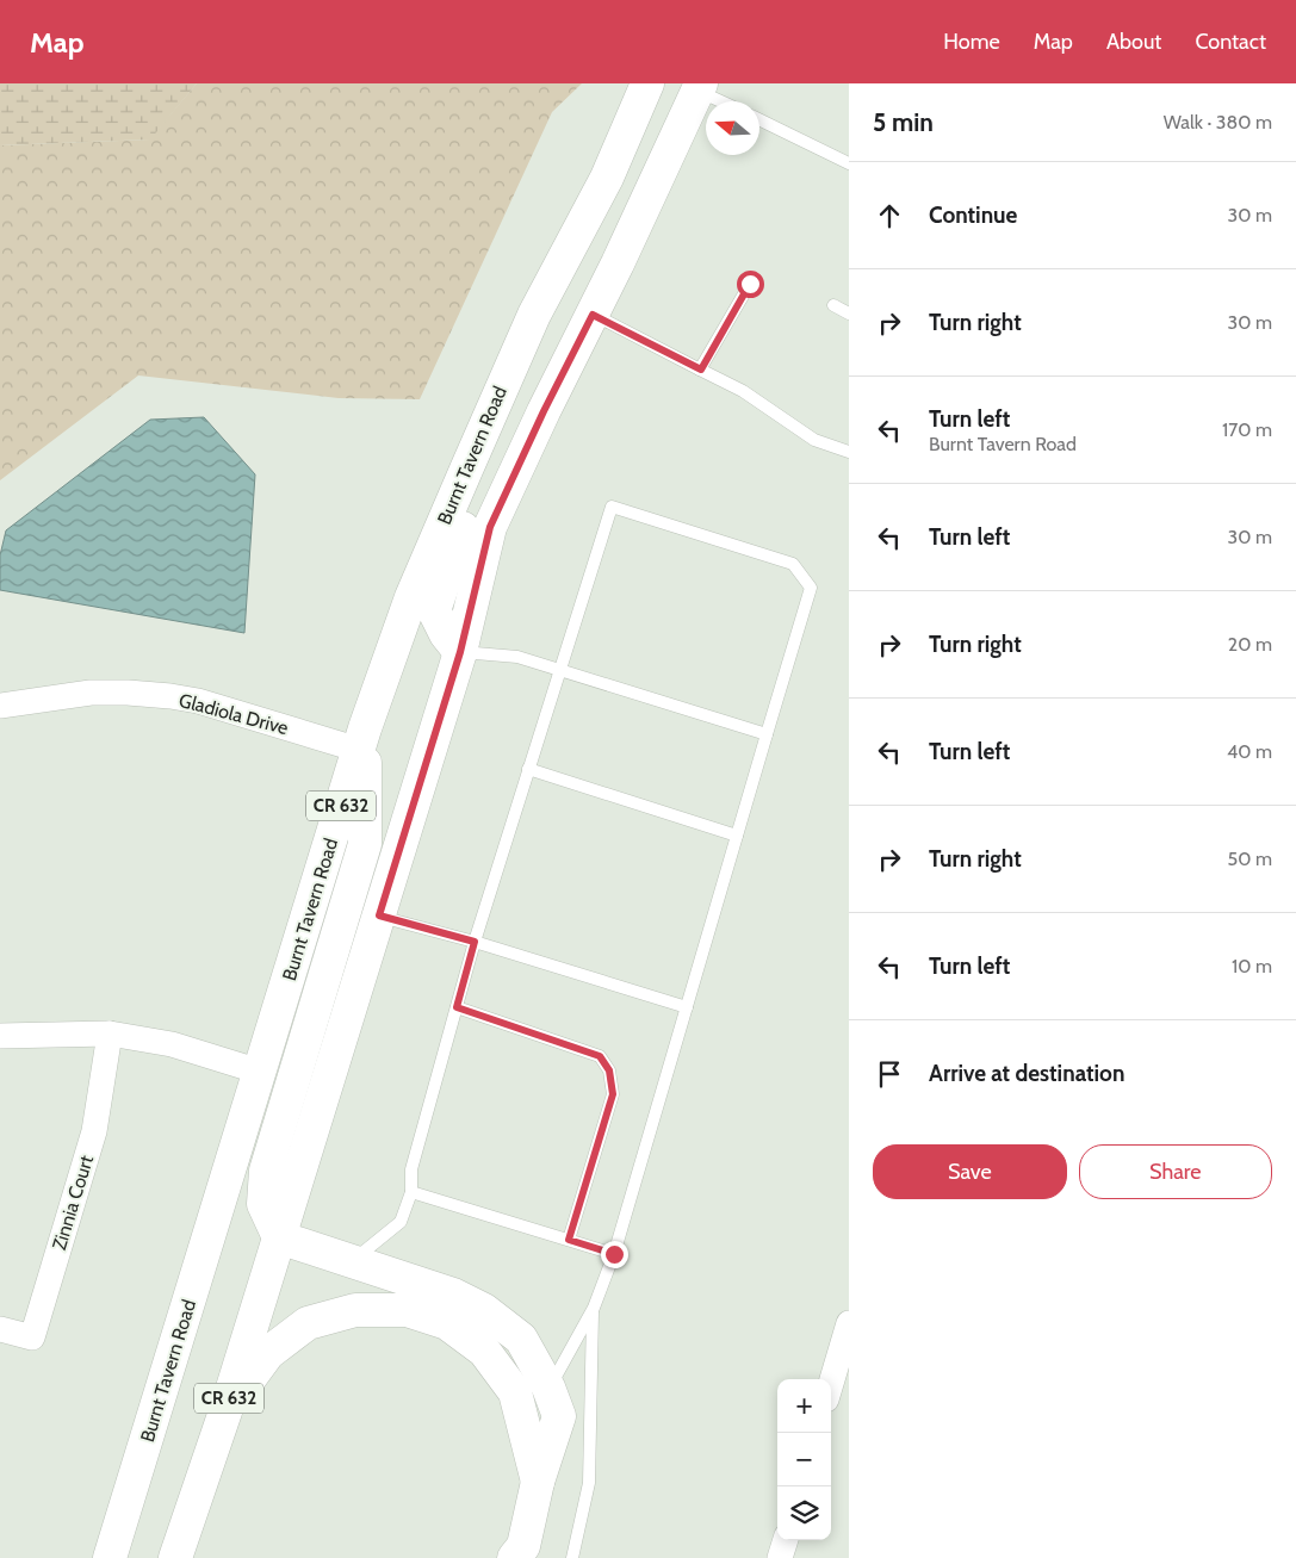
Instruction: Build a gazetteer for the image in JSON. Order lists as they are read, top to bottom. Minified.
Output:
{"streets":{"main road":["Burnt Tavern Road","CR 632"],"street":["Gladiola Drive","Zinnia Court"]},"crossings":[["Burnt Tavern Road","Gladiola Drive"]],"north":"left","page":{"header":"Map","nav":["Home","Map","About","Contact"],"heading":["5 min","Walk · 380 m"],"list":[["Continue","30 m"],["Turn right","30 m"],["Turn left","Burnt Tavern Road","170 m"],["Turn left","30 m"],["Turn right","20 m"],["Turn left","40 m"],["Turn right","50 m"],["Turn left","10 m"],"Arrive at destination"],"buttons":["Save","Share"],"map_buttons":["+","−"]}}
